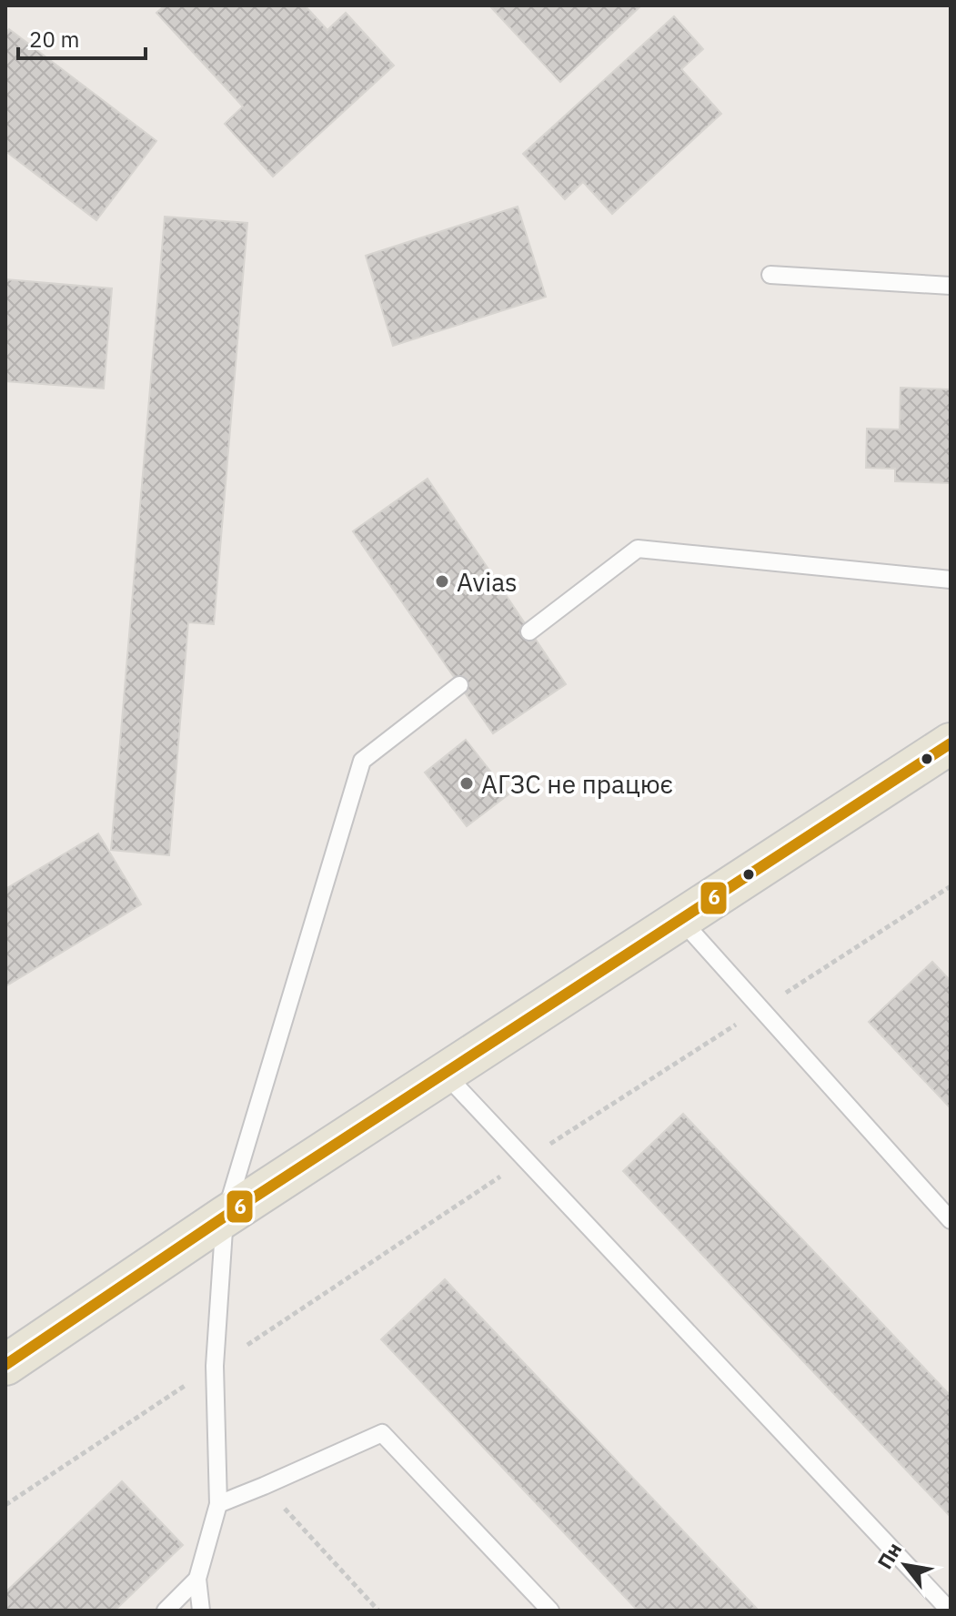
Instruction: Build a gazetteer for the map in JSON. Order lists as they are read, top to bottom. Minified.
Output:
{"places":["Avias","АГЗС не працює"],"lines":["transit line 6"],"scale_bar":"20 m","north":"top left"}
